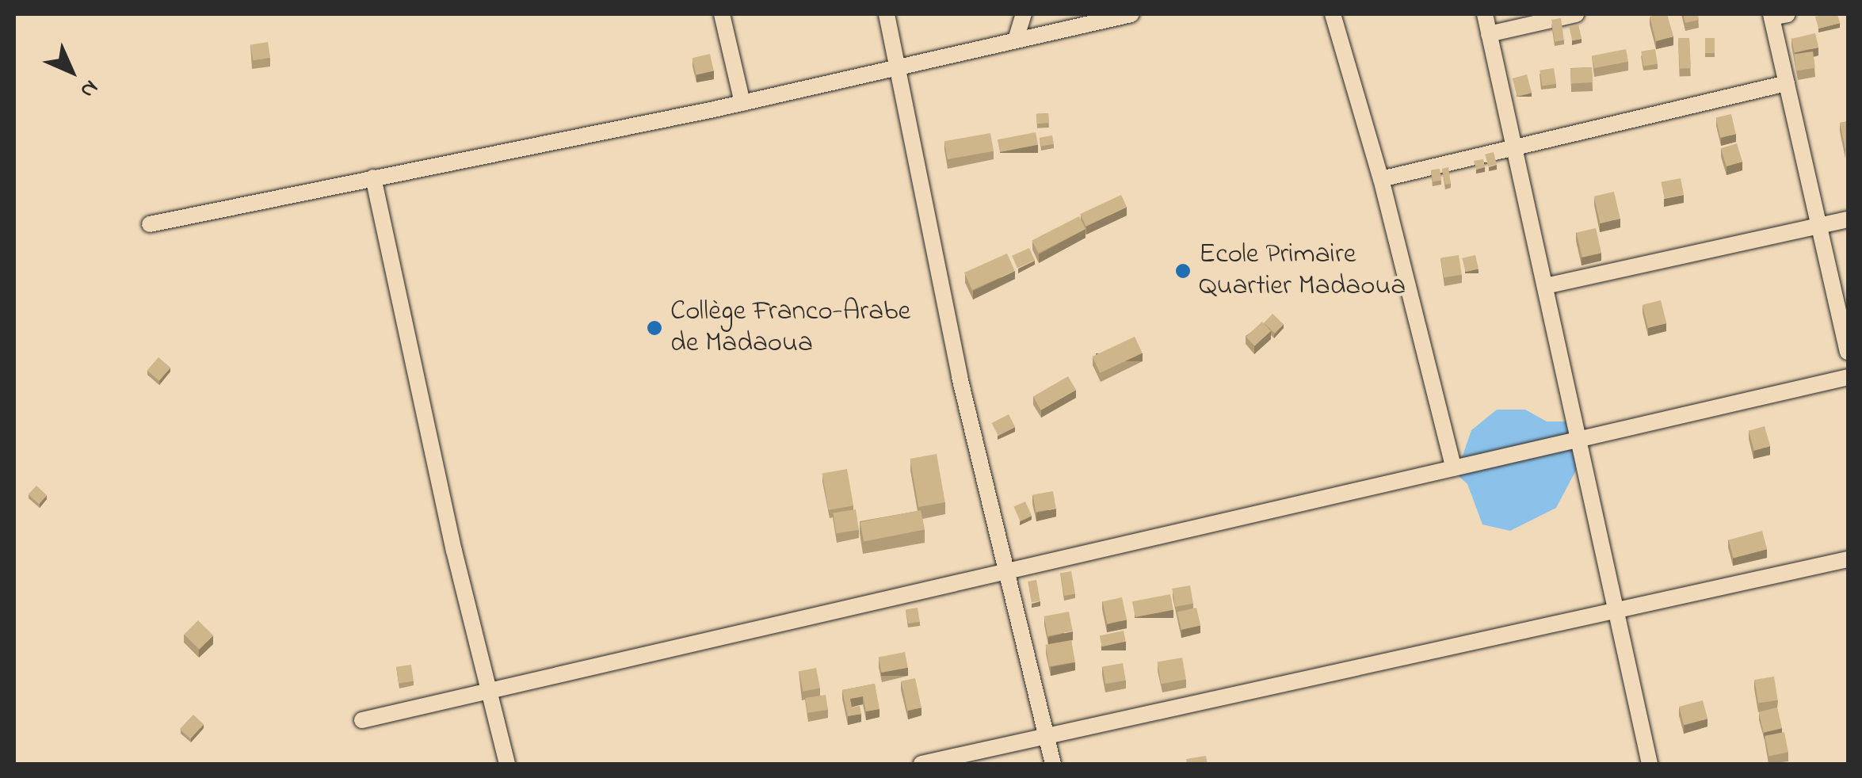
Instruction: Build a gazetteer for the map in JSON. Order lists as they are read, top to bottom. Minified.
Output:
{"places":["Ecole Primaire Quartier Madaoua","Collège Franco-Arabe de Madaoua"],"north":"bottom right"}
